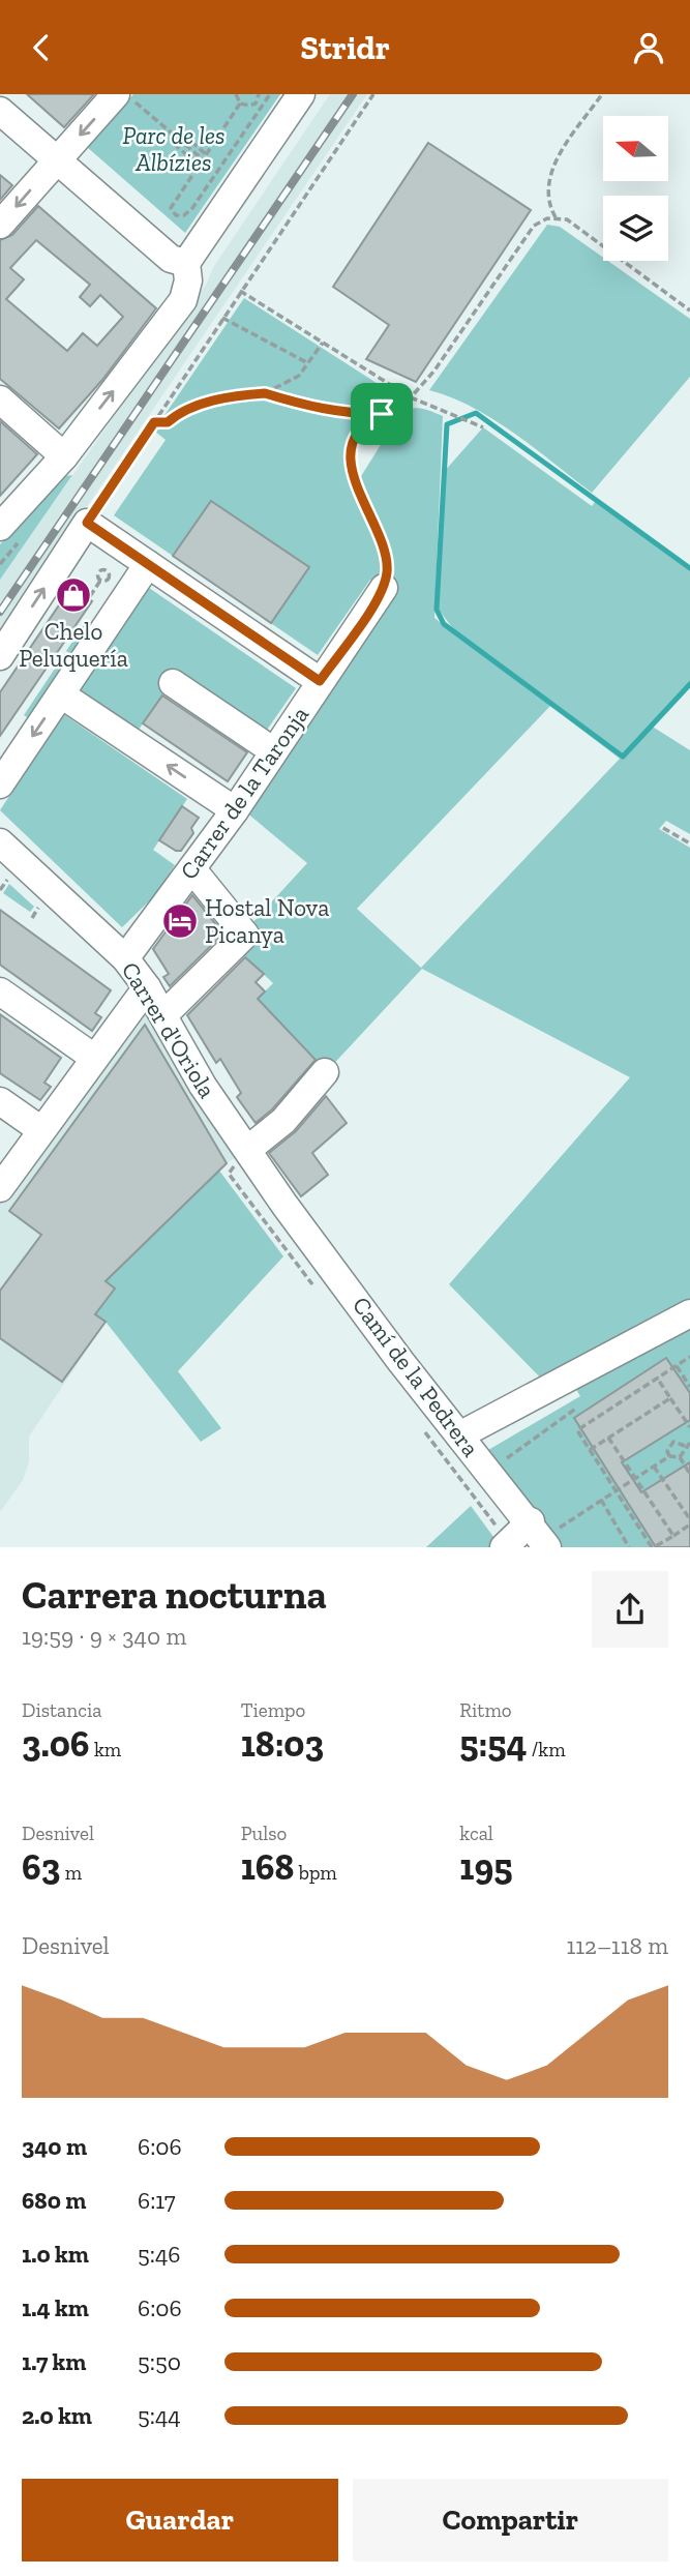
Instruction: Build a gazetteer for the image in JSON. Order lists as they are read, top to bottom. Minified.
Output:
{"streets":{"street":["Carrer de la Taronja","Carrer d'Oriola","Camí de la Pedrera"]},"crossings":[["Carrer de la Taronja","Carrer d'Oriola"],["Carrer d'Oriola","Camí de la Pedrera"]],"parks":["Parc de les Albízies"],"places":{"shop":["Chelo Peluquería"],"hotel":["Hostal Nova Picanya"]},"north":"left","page":{"header":"Stridr","heading":["Carrera nocturna","19:59 · 9 × 340 m"],"stats":[["Distancia","3.06 km"],["Tiempo","18:03"],["Ritmo","5:54 /km"],["Desnivel","63 m"],["Pulso","168 bpm"],["kcal","195"]],"chart":["Desnivel","112–118 m"],"list":[{"name":"340 m","note":"6:06"},{"name":"680 m","note":"6:17"},{"name":"1.0 km","note":"5:46"},{"name":"1.4 km","note":"6:06"},{"name":"1.7 km","note":"5:50"},{"name":"2.0 km","note":"5:44"}],"buttons":["Guardar","Compartir"]}}
